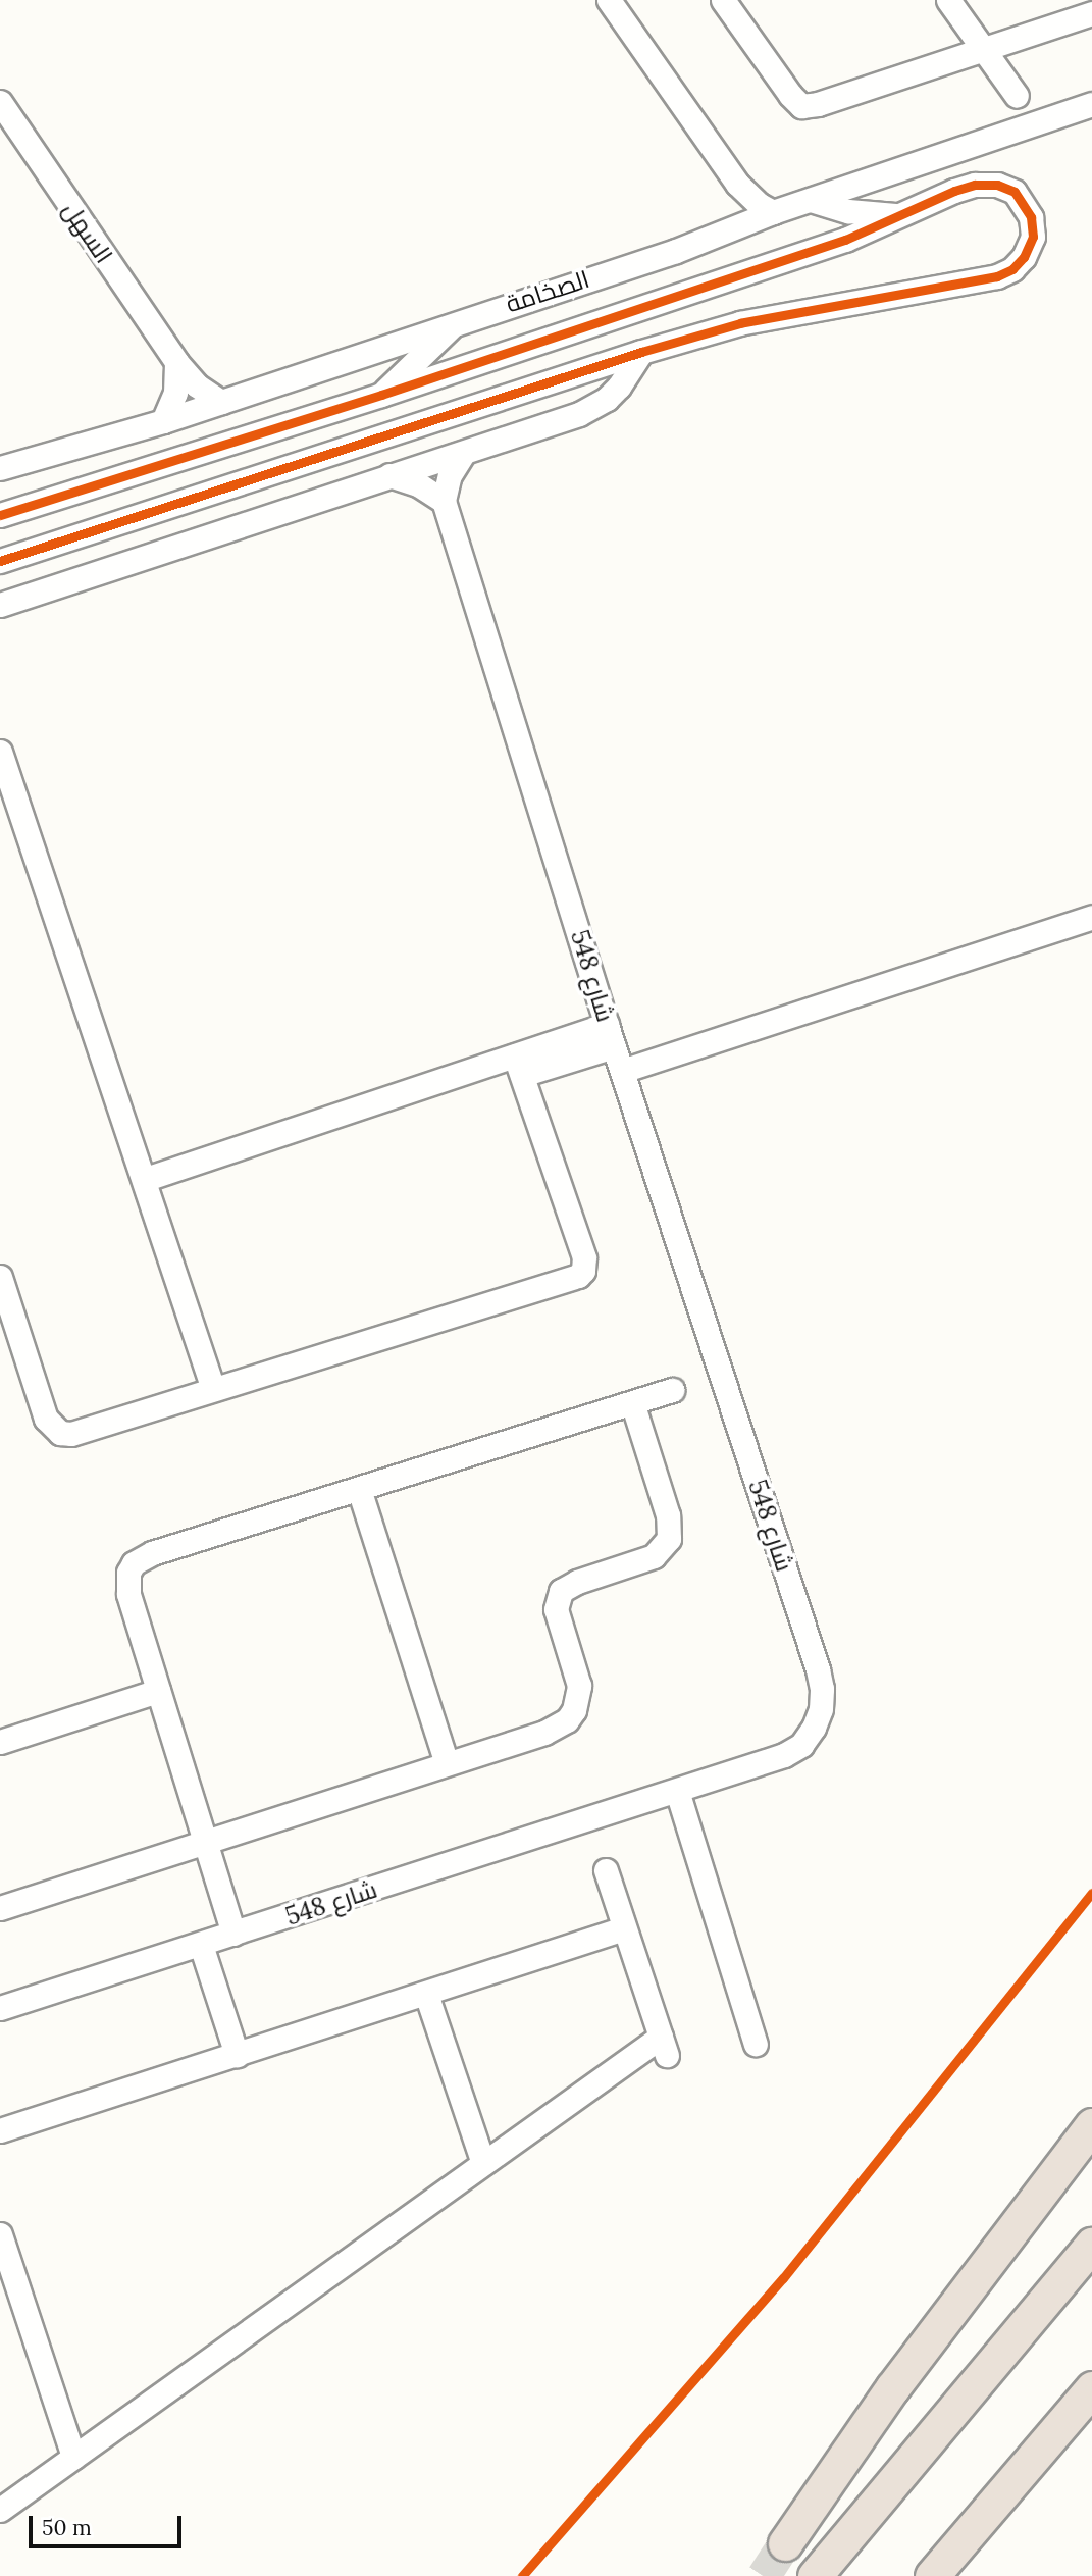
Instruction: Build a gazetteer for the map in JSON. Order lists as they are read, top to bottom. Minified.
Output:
{"streets":{"street":["السهل","الصخامة","شارع 548"]},"crossings":[["السهل","الصخامة"]],"scale_bar":"50 m"}
